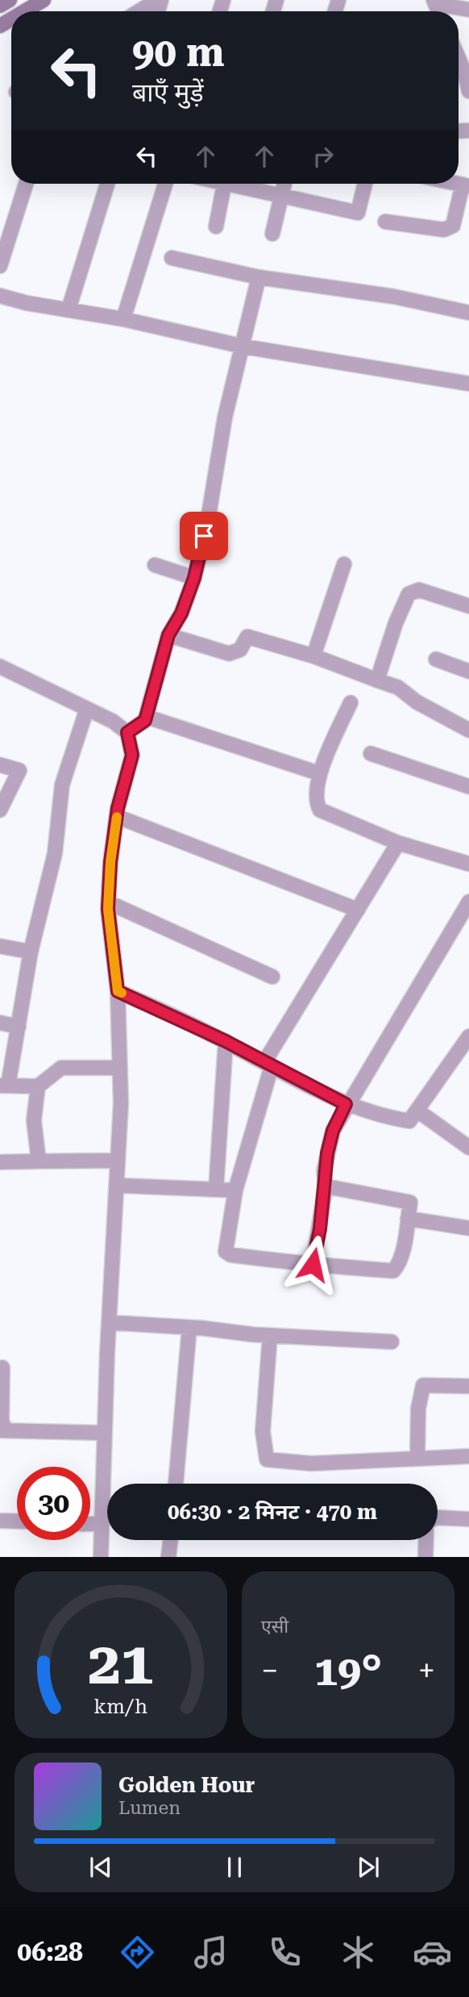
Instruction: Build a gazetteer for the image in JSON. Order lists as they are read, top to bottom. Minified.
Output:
{"page":{"turn":["90 m","बाएँ मुड़ें"],"limit":"30","trip":"06:30 · 2 मिनट · 470 m","tile":"एसी","heat":["−","19°","+"],"song":["Golden Hour","Lumen"],"tabs":"06:28","gauge":["21","km/h"]}}
